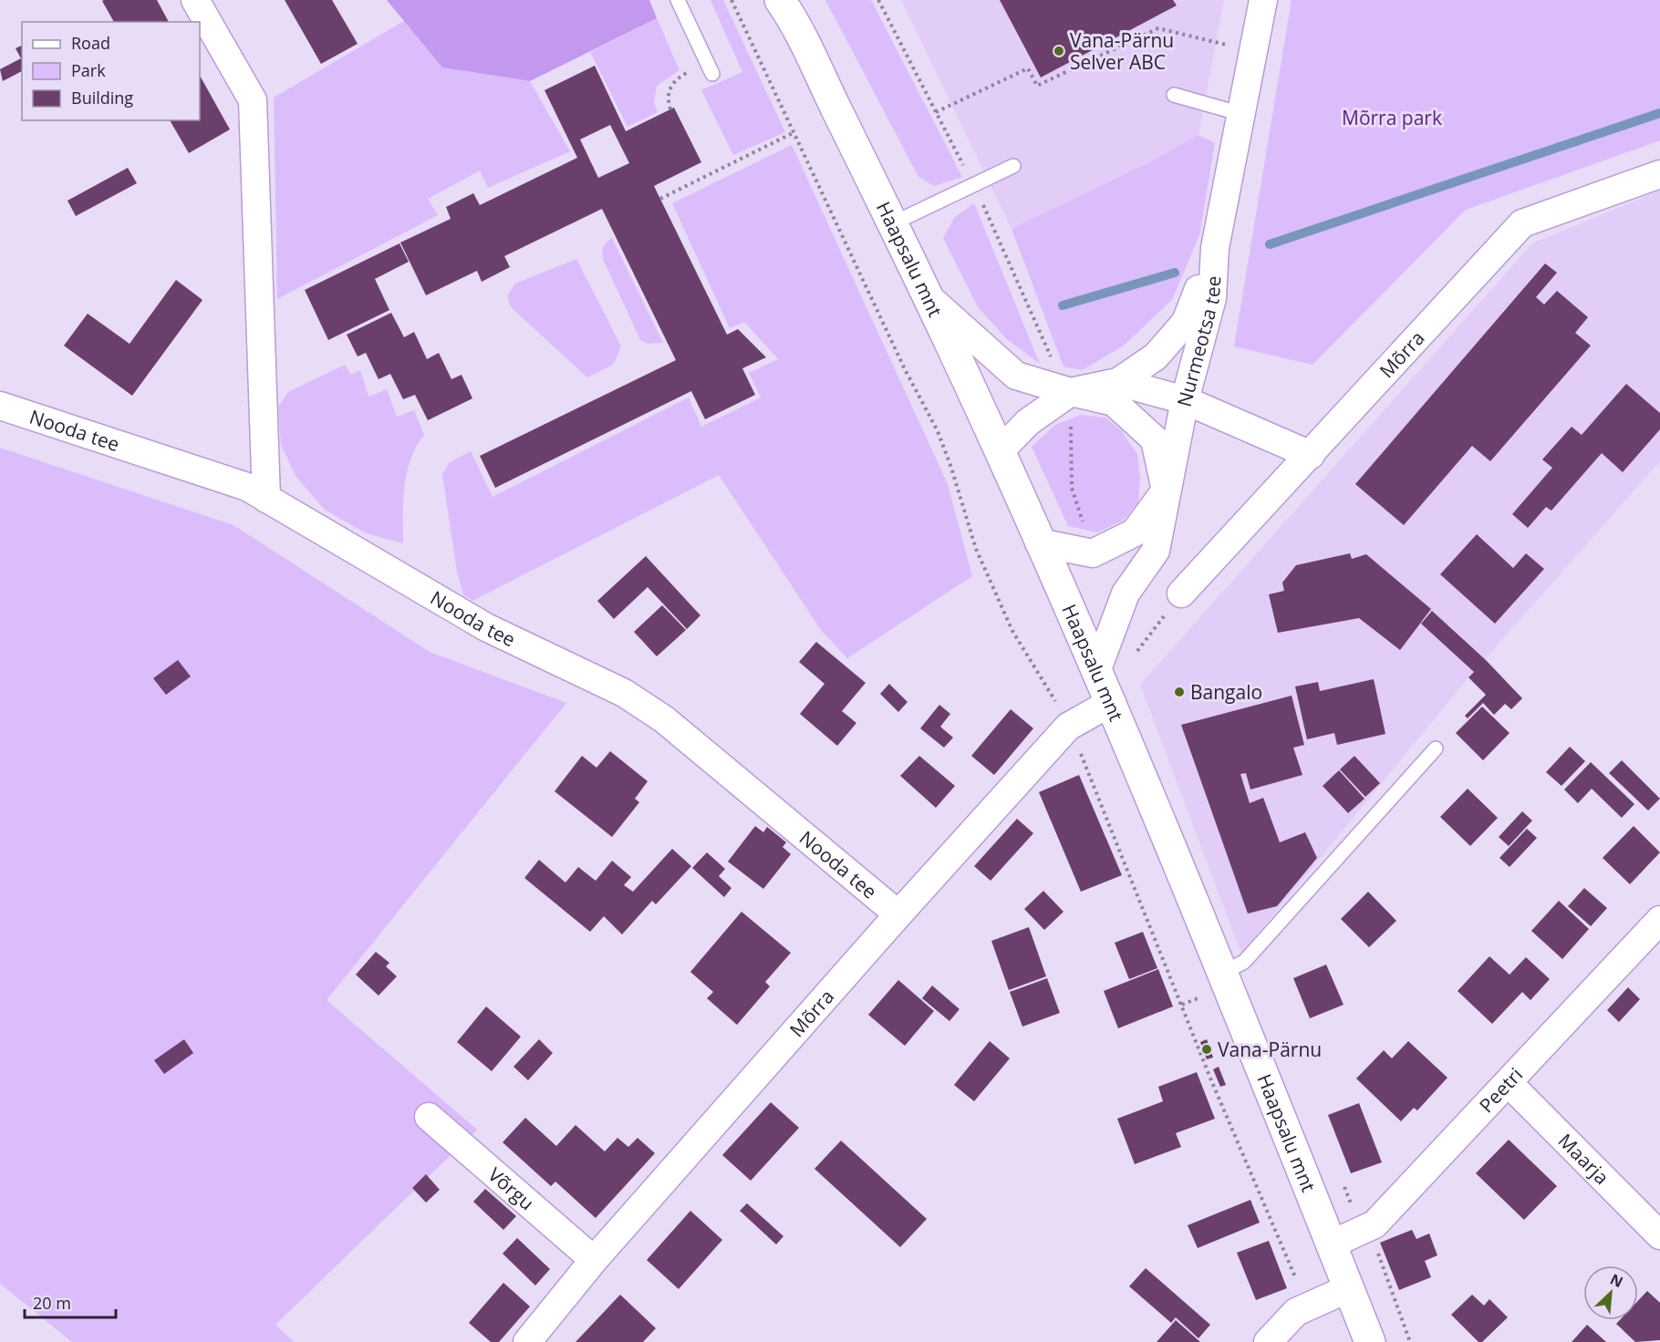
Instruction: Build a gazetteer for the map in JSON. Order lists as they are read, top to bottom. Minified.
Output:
{"streets":{"main road":["Haapsalu mnt"],"street":["Nurmeotsa tee","Mõrra","Nooda tee","Peetri","Maarja","Võrgu"]},"crossings":[["Haapsalu mnt","Nurmeotsa tee"],["Haapsalu mnt","Mõrra"],["Haapsalu mnt","Peetri"],["Mõrra","Nooda tee"],["Mõrra","Võrgu"],["Peetri","Maarja"]],"parks":["Mõrra park"],"places":["Vana-Pärnu Selver ABC","Bangalo","Vana-Pärnu"],"legend":["Road","Park","Building"],"scale_bar":"20 m","north":"top right"}
